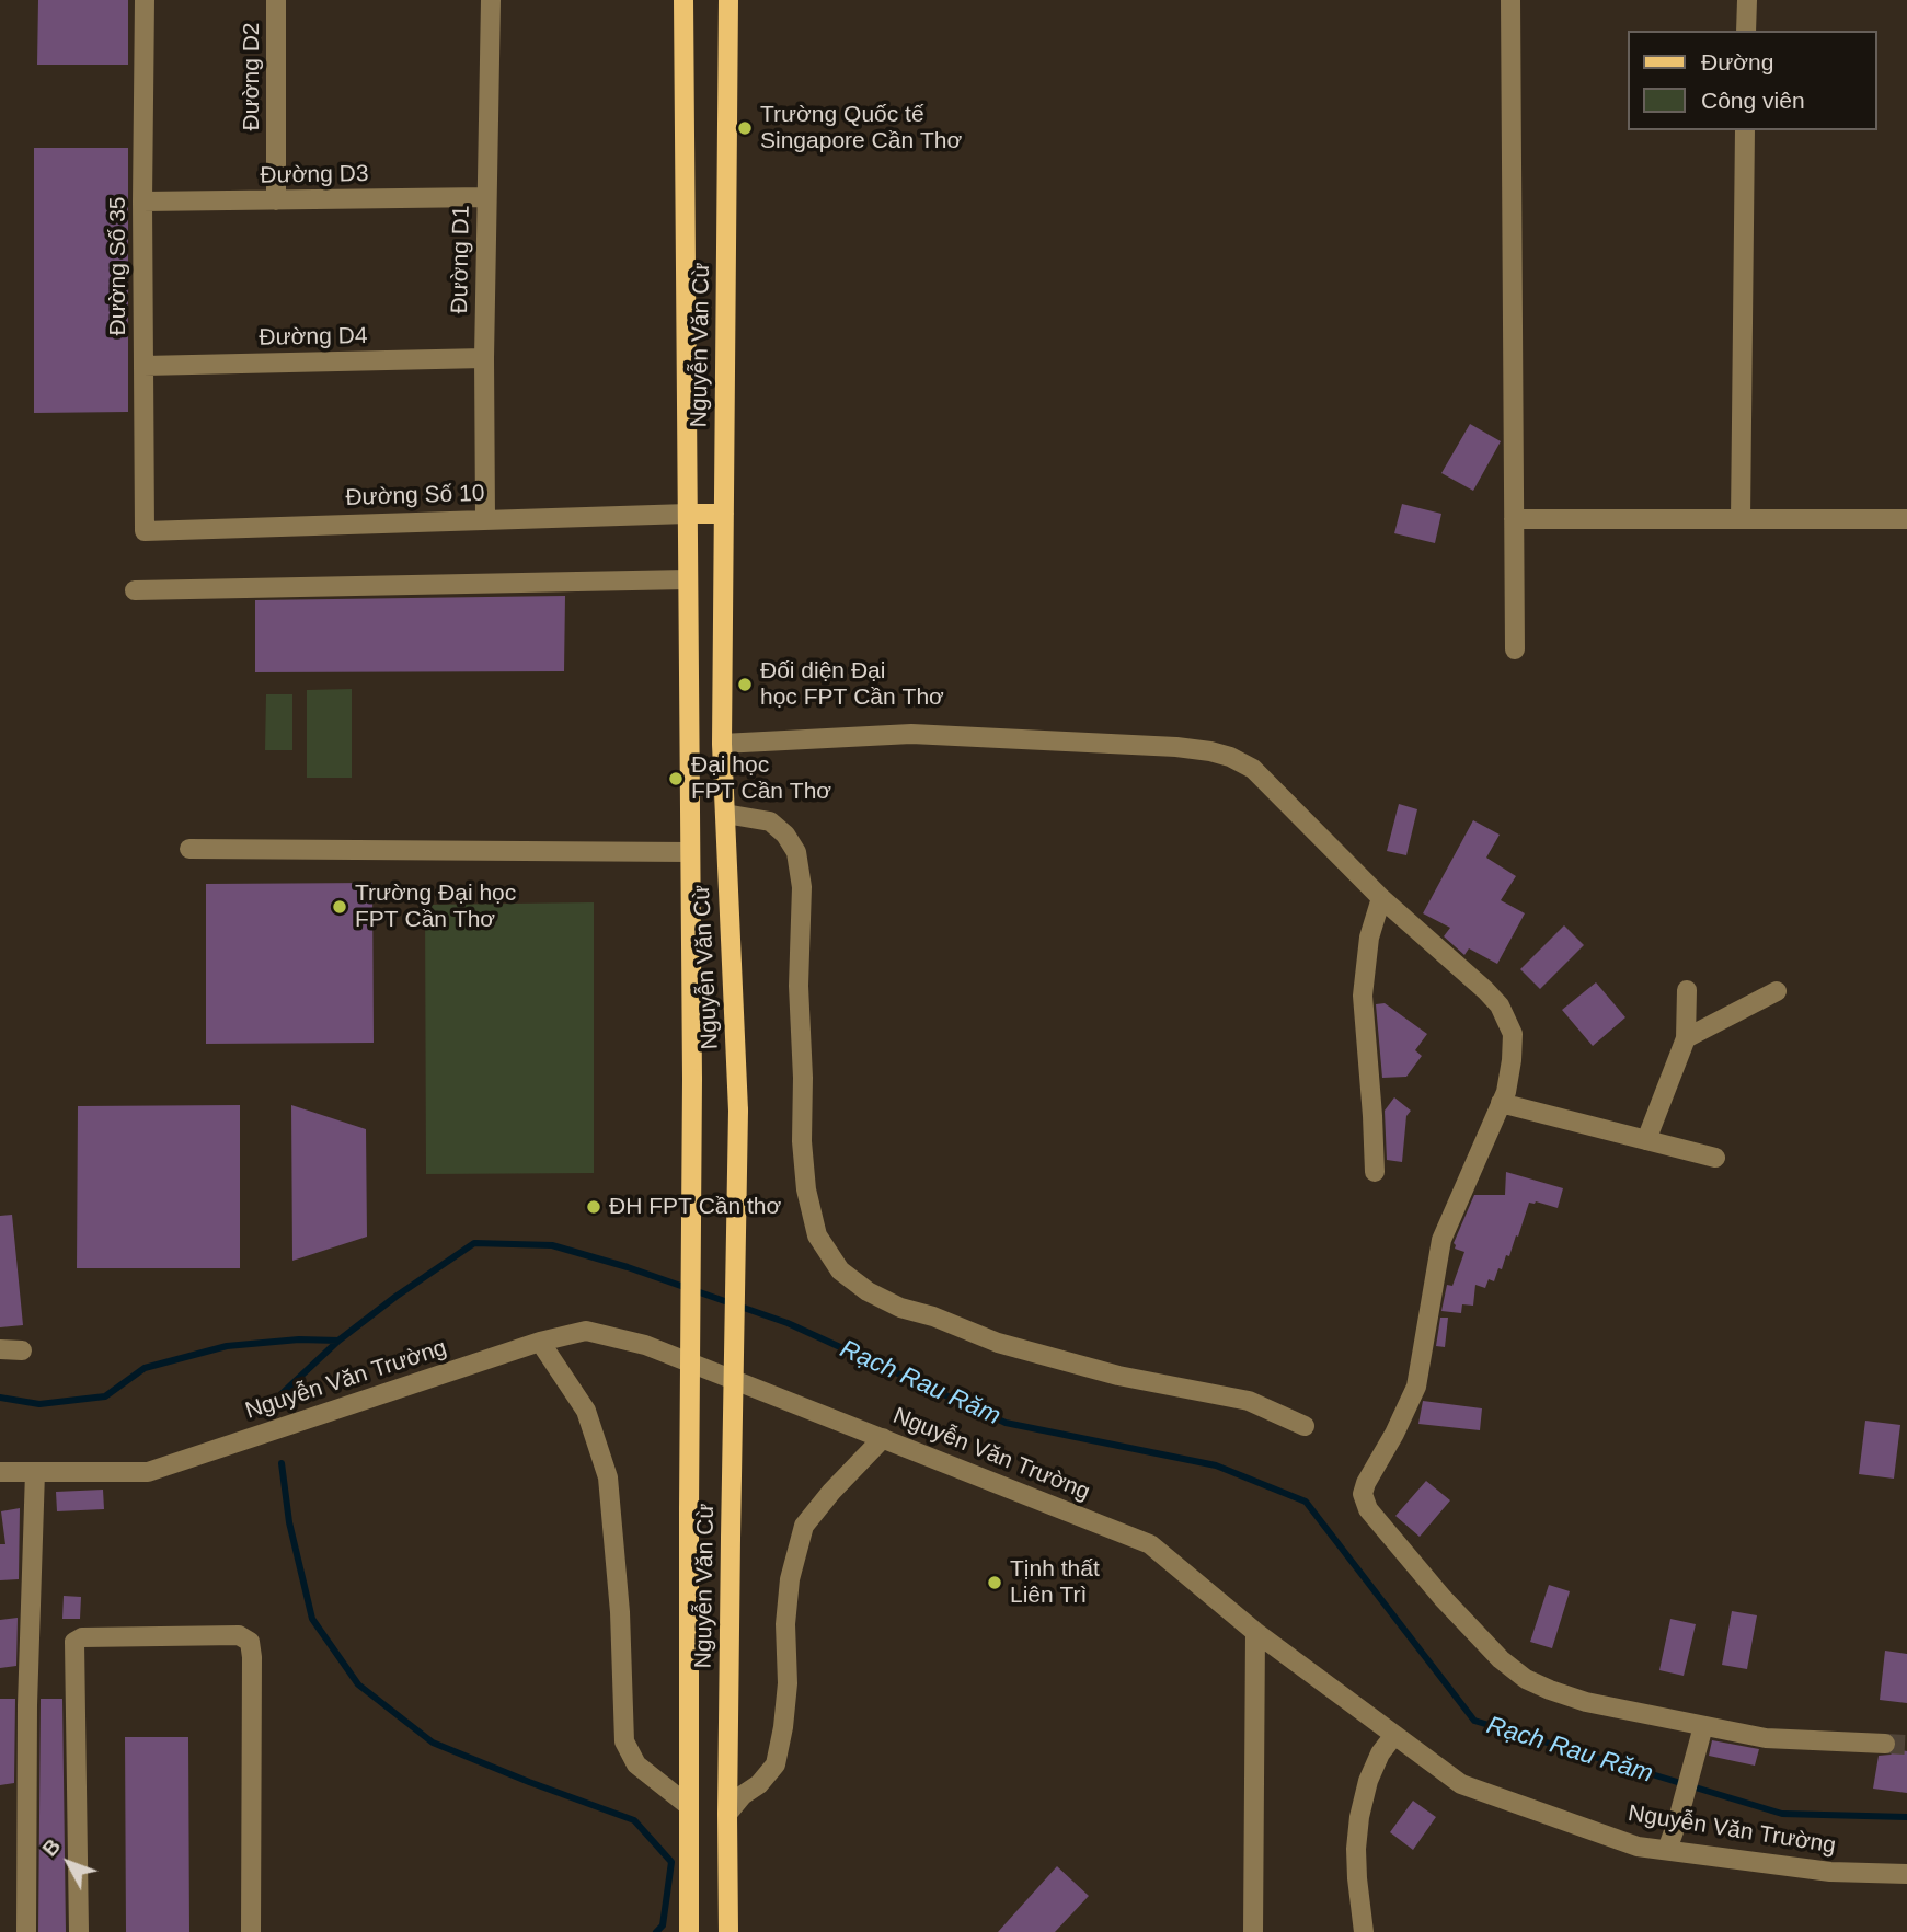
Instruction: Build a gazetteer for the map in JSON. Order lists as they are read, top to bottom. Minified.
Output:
{"streets":{"main road":["Nguyễn Văn Cừ"],"street":["Đường D2","Đường D3","Đường D1","Đường Số 35","Đường D4","Đường Số 10","Nguyễn Văn Trường"]},"crossings":[["Đường D2","Đường D3"],["Đường D3","Đường D1"],["Đường D3","Đường Số 35"],["Đường D1","Đường D4"],["Đường D1","Đường Số 10"],["Đường Số 35","Đường D4"],["Đường Số 35","Đường Số 10"],["Nguyễn Văn Cừ","Đường Số 10"]],"water":["Rạch Rau Răm"],"places":["Trường Quốc tế Singapore Cần Thơ","Đối diện Đại học FPT Cần Thơ","Đại học FPT Cần Thơ","Trường Đại học FPT Cần Thơ","ĐH FPT Cần thơ","Tịnh thất Liên Trì"],"legend":["Đường","Công viên"],"north":"top left"}
